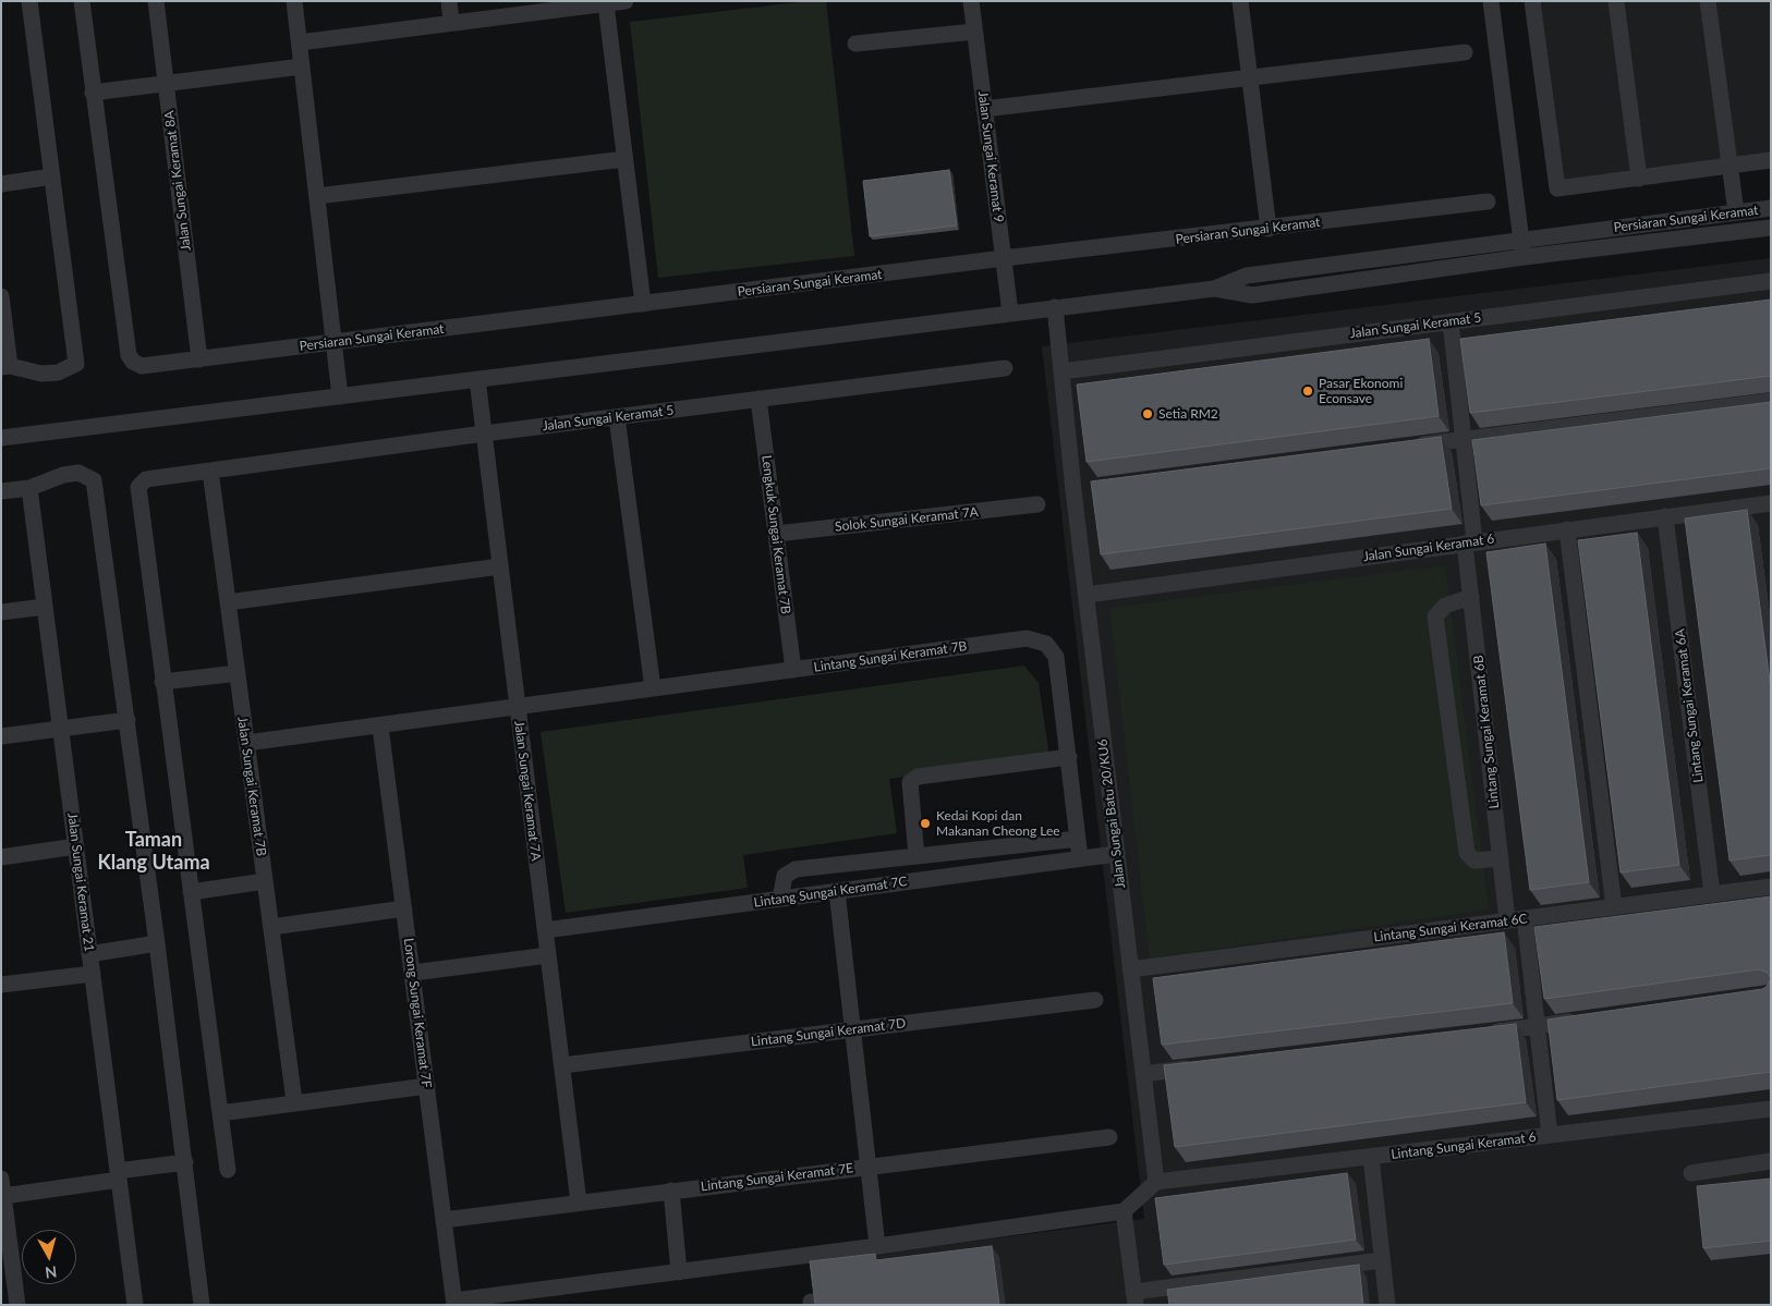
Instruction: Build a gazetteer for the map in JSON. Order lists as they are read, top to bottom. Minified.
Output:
{"streets":{"street":["Jalan Sungai Keramat 9","Jalan Sungai Keramat 8A","Persiaran Sungai Keramat","Jalan Sungai Keramat 5","Solok Sungai Keramat 7A","Lengkuk Sungai Keramat 7B","Jalan Sungai Keramat 6","Lintang Sungai Keramat 7B","Lintang Sungai Keramat 6A","Lintang Sungai Keramat 6B","Jalan Sungai Keramat 7B","Jalan Sungai Keramat 7A","Jalan Sungai Batu 20/KU6","Jalan Sungai Keramat 21","Lintang Sungai Keramat 7C","Lintang Sungai Keramat 6C","Lorong Sungai Keramat 7F","Lintang Sungai Keramat 7D","Lintang Sungai Keramat 6","Lintang Sungai Keramat 7E"]},"crossings":[["Jalan Sungai Keramat 9","Persiaran Sungai Keramat"],["Jalan Sungai Keramat 8A","Persiaran Sungai Keramat"],["Persiaran Sungai Keramat","Jalan Sungai Keramat 7A"],["Persiaran Sungai Keramat","Jalan Sungai Batu 20/KU6"],["Jalan Sungai Keramat 5","Lengkuk Sungai Keramat 7B"],["Jalan Sungai Keramat 5","Lintang Sungai Keramat 6B"],["Jalan Sungai Keramat 5","Jalan Sungai Keramat 7B"],["Jalan Sungai Keramat 5","Jalan Sungai Keramat 7A"],["Jalan Sungai Keramat 5","Jalan Sungai Batu 20/KU6"],["Solok Sungai Keramat 7A","Lengkuk Sungai Keramat 7B"],["Lengkuk Sungai Keramat 7B","Lintang Sungai Keramat 7B"],["Jalan Sungai Keramat 6","Lintang Sungai Keramat 6A"],["Jalan Sungai Keramat 6","Lintang Sungai Keramat 6B"],["Jalan Sungai Keramat 6","Jalan Sungai Batu 20/KU6"],["Lintang Sungai Keramat 7B","Jalan Sungai Keramat 7B"],["Lintang Sungai Keramat 7B","Jalan Sungai Keramat 7A"],["Lintang Sungai Keramat 7B","Lintang Sungai Keramat 7C"],["Lintang Sungai Keramat 7B","Lorong Sungai Keramat 7F"],["Lintang Sungai Keramat 6A","Lintang Sungai Keramat 6C"],["Lintang Sungai Keramat 6B","Lintang Sungai Keramat 6C"],["Jalan Sungai Keramat 7A","Lintang Sungai Keramat 7C"],["Jalan Sungai Keramat 7A","Lintang Sungai Keramat 7D"],["Jalan Sungai Keramat 7A","Lintang Sungai Keramat 7E"],["Jalan Sungai Batu 20/KU6","Lintang Sungai Keramat 7C"],["Jalan Sungai Batu 20/KU6","Lintang Sungai Keramat 6C"],["Jalan Sungai Batu 20/KU6","Lintang Sungai Keramat 6"],["Lorong Sungai Keramat 7F","Lintang Sungai Keramat 7E"]],"districts":["Taman Klang Utama"],"places":["Pasar Ekonomi Econsave","Setia RM2","Kedai Kopi dan Makanan Cheong Lee"],"north":"bottom"}
